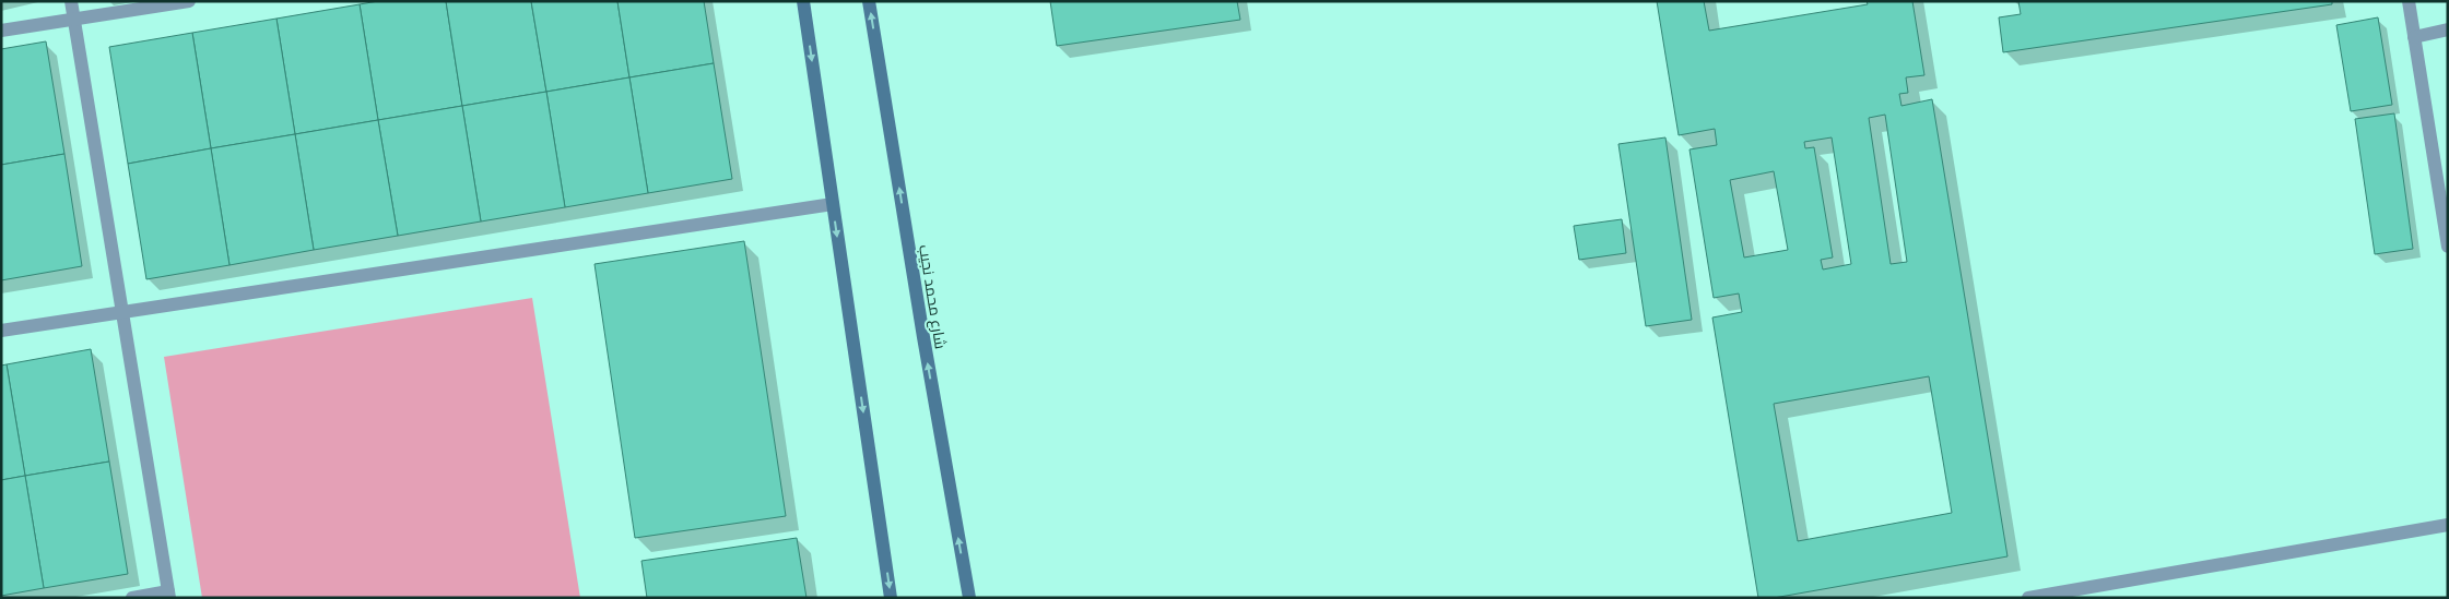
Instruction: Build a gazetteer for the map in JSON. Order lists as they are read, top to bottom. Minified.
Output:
{"streets":{"main road":["شارع محمد نجيب"]}}
